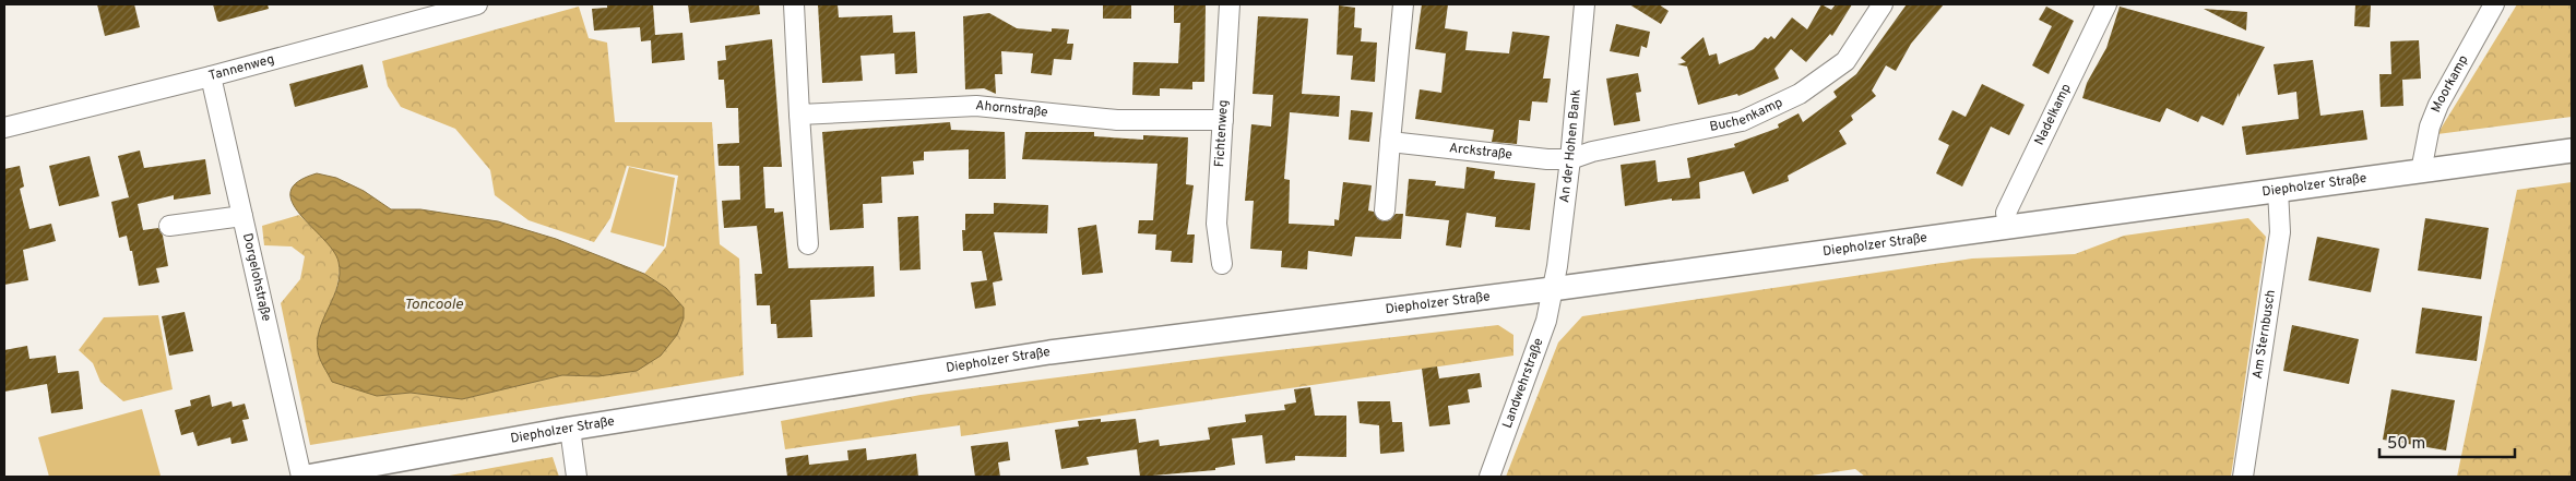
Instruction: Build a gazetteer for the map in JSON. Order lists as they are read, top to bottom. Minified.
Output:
{"streets":{"main road":["Diepholzer Straße"],"street":["Tannenweg","Moorkamp","Ahornstraße","Buchenkamp","Nadelkamp","Fichtenweg","An der Hohen Bank","Arckstraße","Dorgelohstraße","Am Sternbusch","Landwehrstraße"]},"crossings":[["Tannenweg","Dorgelohstraße"],["Moorkamp","Diepholzer Straße"],["Ahornstraße","Fichtenweg"],["Buchenkamp","An der Hohen Bank"],["Buchenkamp","Arckstraße"],["Nadelkamp","Diepholzer Straße"],["An der Hohen Bank","Arckstraße"],["An der Hohen Bank","Diepholzer Straße"],["An der Hohen Bank","Landwehrstraße"],["Diepholzer Straße","Am Sternbusch"],["Diepholzer Straße","Landwehrstraße"]],"water":["Toncoole"],"scale_bar":"50 m"}
